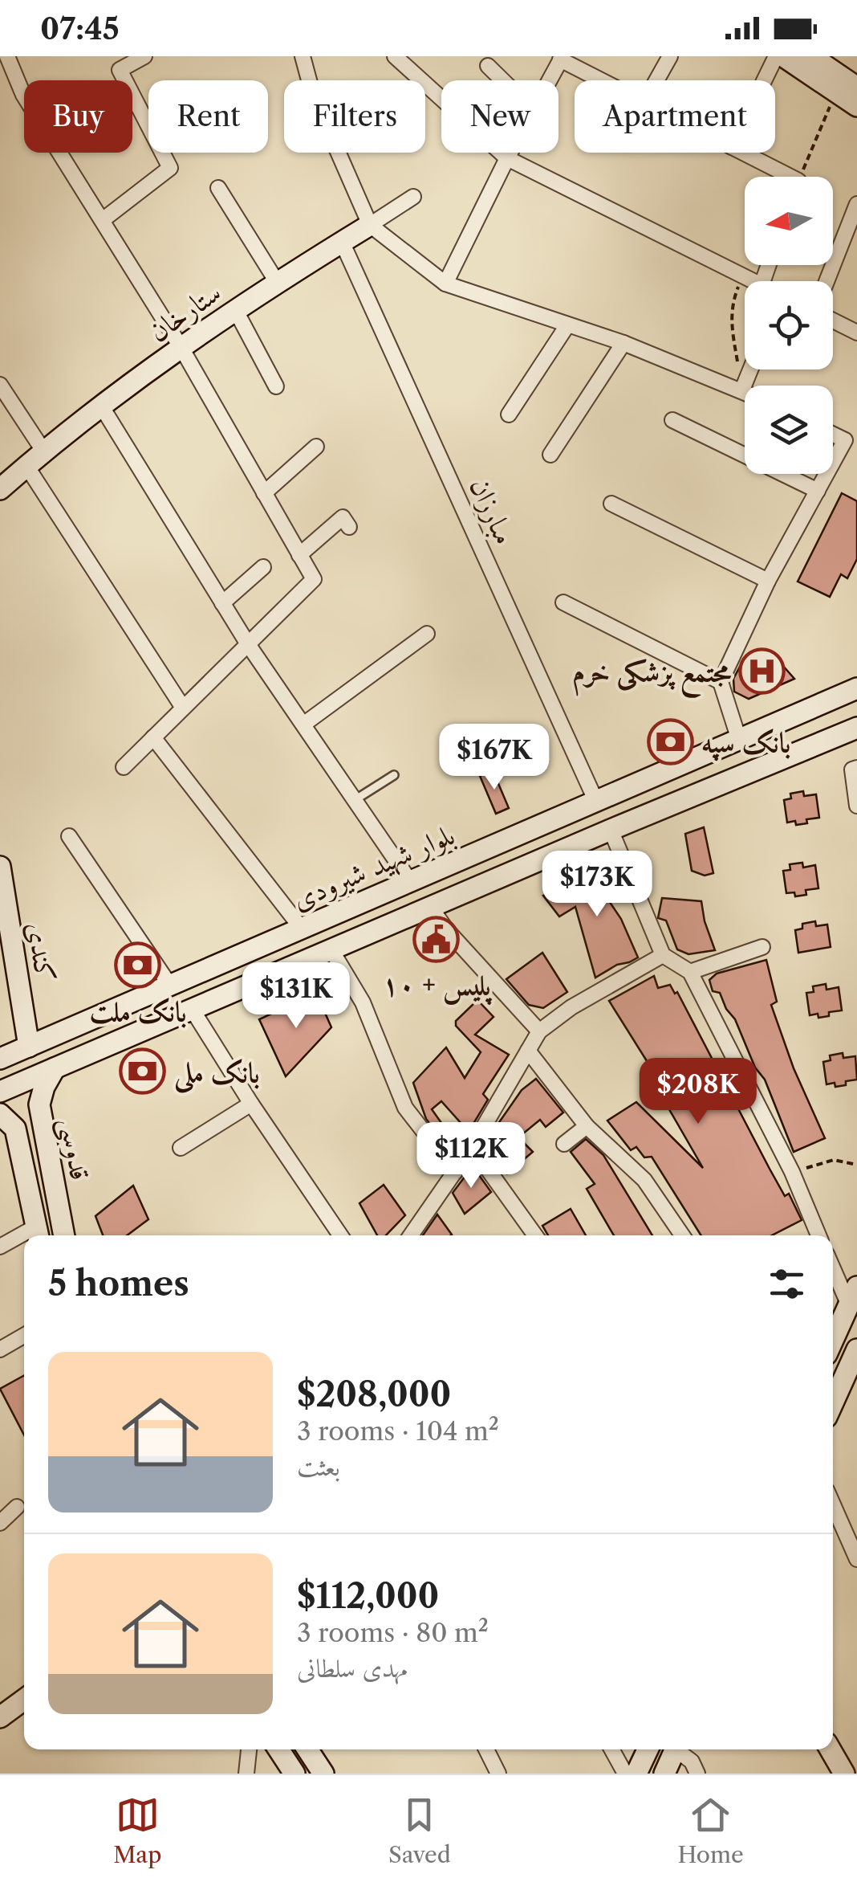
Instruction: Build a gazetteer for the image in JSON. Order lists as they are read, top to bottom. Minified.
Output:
{"streets":{"main road":["ستارخان","بلوار شهید شیرودی","کندی","قدوسی"],"street":["مبارزان"]},"crossings":[["ستارخان","مبارزان"],["مبارزان","بلوار شهید شیرودی"],["بلوار شهید شیرودی","کندی"]],"places":{"hospital":["مجتمع پزشکی خرم"],"bank":["بانک سپه","بانک ملت","بانک ملی"],"public building":["پلیس + ۱۰"]},"north":"left","page":{"status":"07:45","chip":["Buy","Rent","Filters","New","Apartment"],"price":["$167K","$173K","$131K","$208K","$112K"],"heading":"5 homes","list":[{"name":"$208,000","note":"3 rooms · 104 m² · بعثت"},{"name":"$112,000","note":"3 rooms · 80 m² · مهدی سلطانی"}],"tabs":["Map","Saved","Home"]}}
